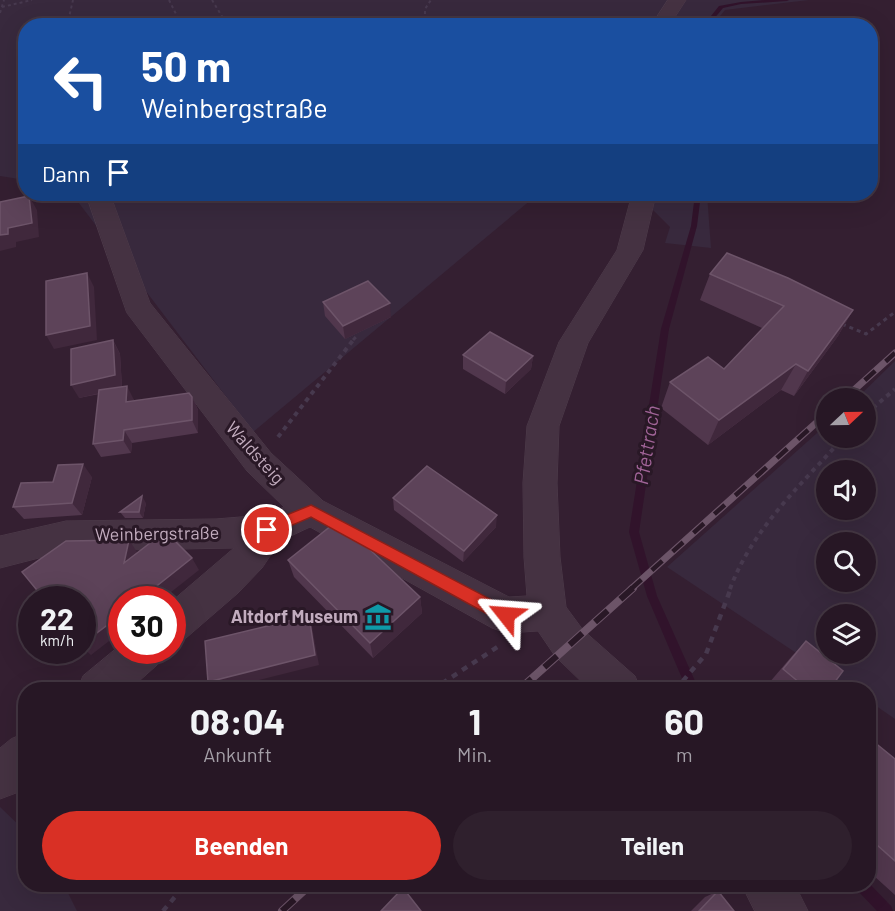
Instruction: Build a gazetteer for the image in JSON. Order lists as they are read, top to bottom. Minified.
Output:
{"streets":{"street":["Waldsteig","Weinbergstraße"]},"crossings":[["Waldsteig","Weinbergstraße"]],"water":["Pfettrach"],"places":{"museum":["Altdorf Museum"]},"north":"right","page":{"turn":["50 m","Weinbergstraße"],"then":"Dann","speed":"22 km/h","limit":"30","eta":["08:04","Ankunft","1","Min.","60","m"],"buttons":["Beenden","Teilen"]}}
